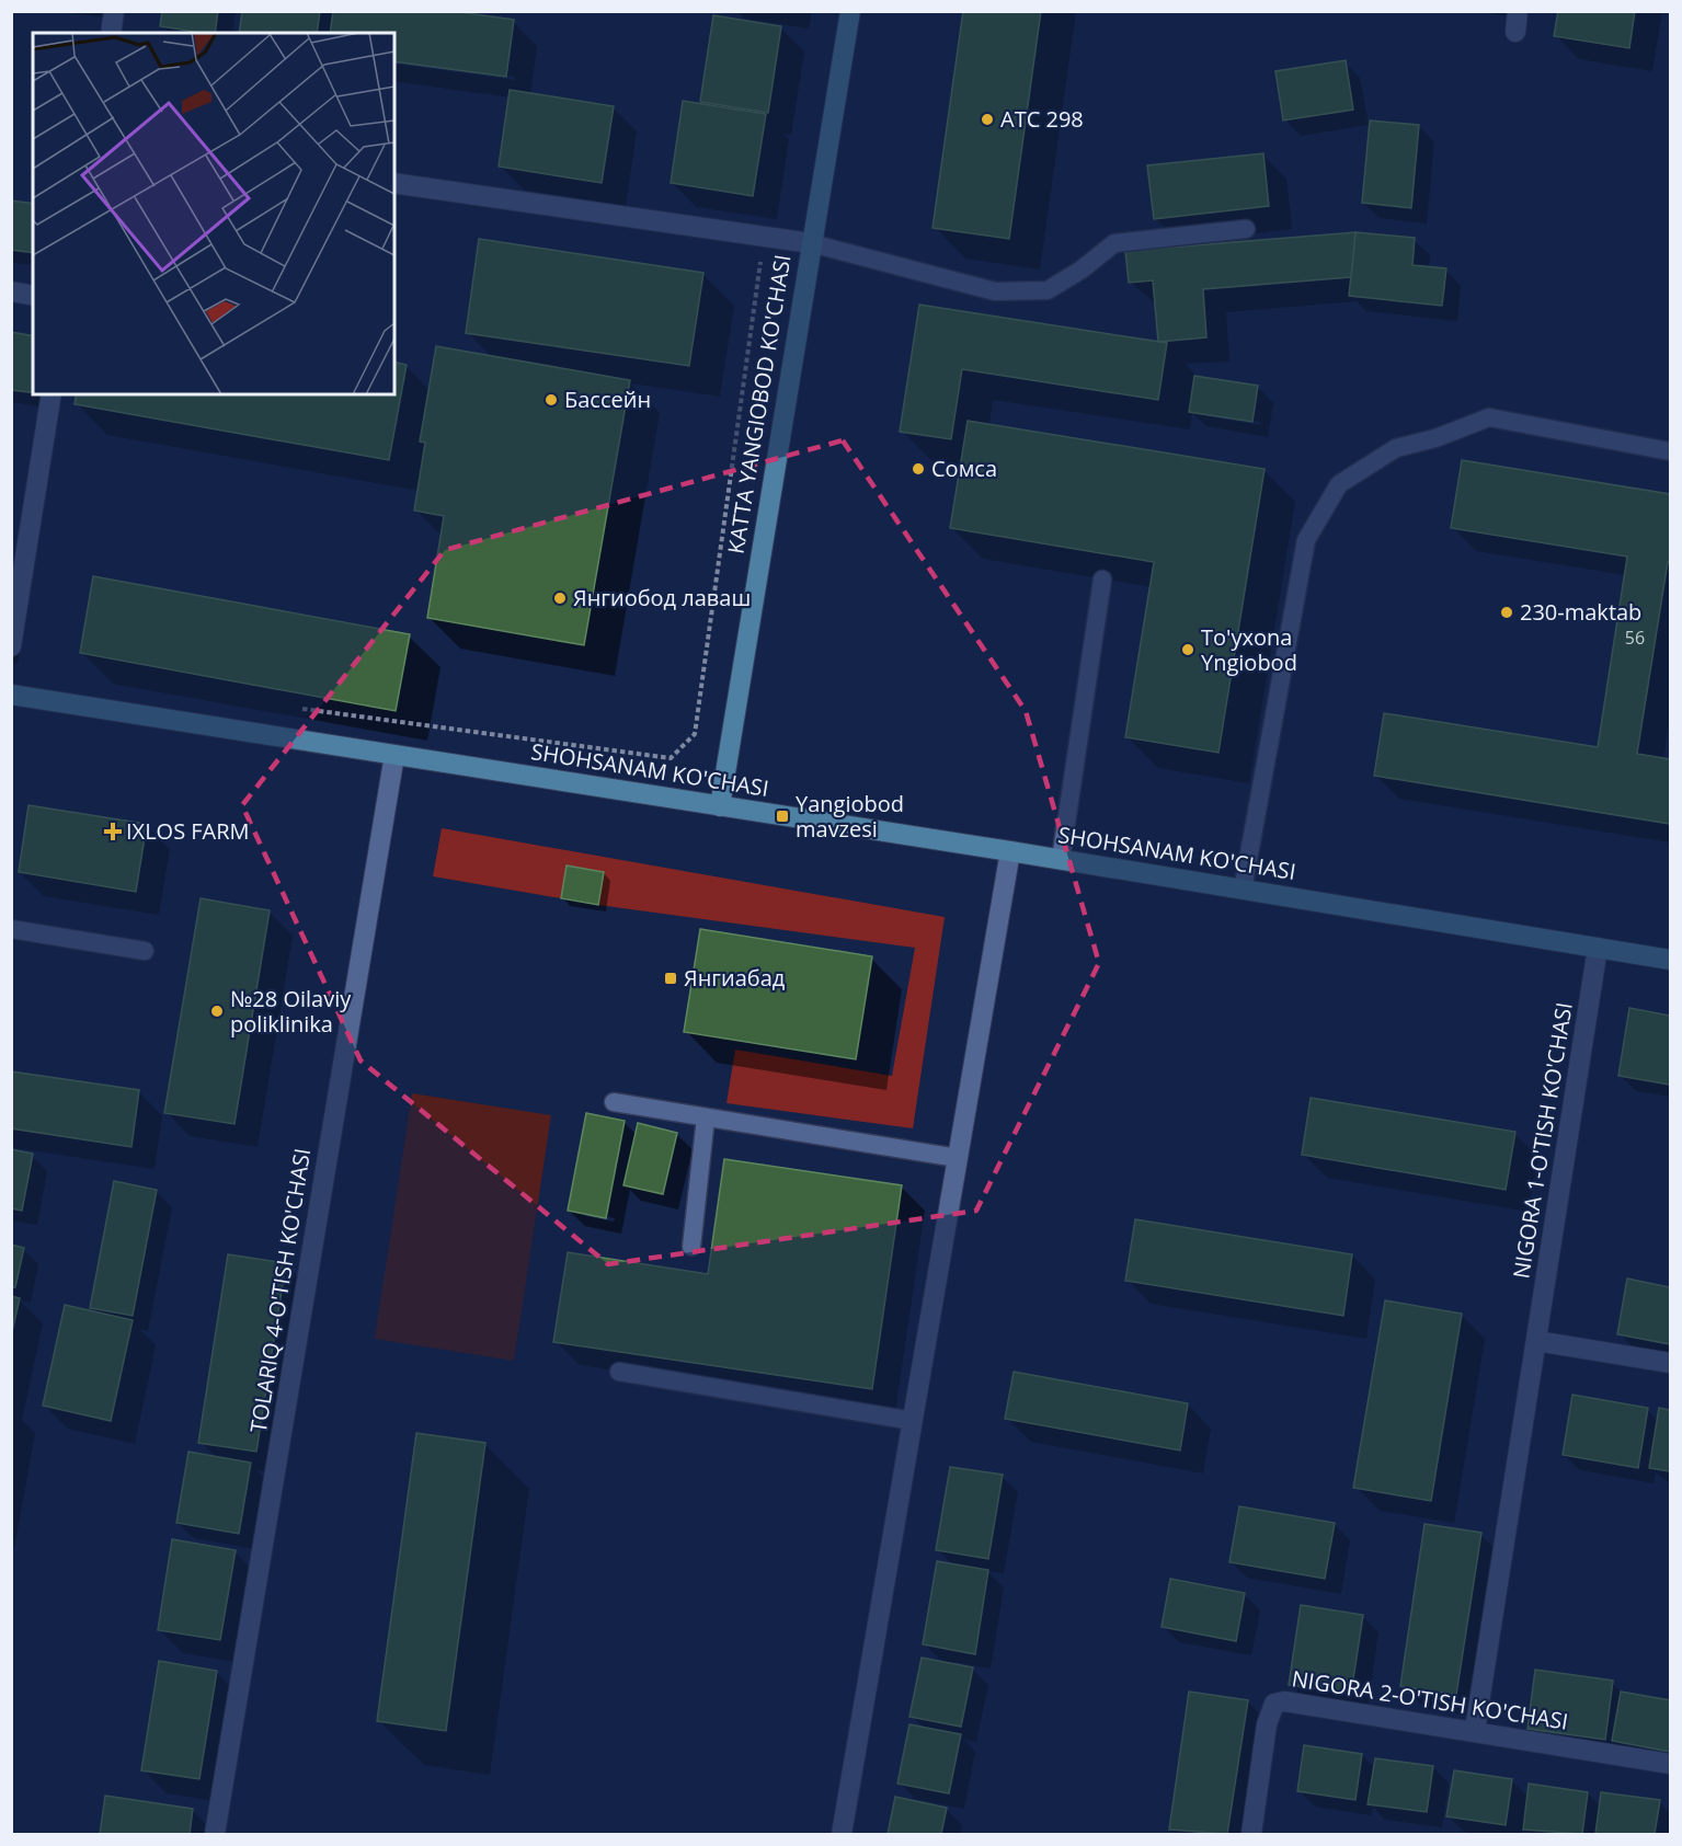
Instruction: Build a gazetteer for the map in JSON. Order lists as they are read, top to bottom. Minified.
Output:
{"streets":{"street":["KATTA YANGIOBOD KO'CHASI","SHOHSANAM KO'CHASI","NIGORA 1-O'TISH KO'CHASI","TOLARIQ 4-O'TISH KO'CHASI","NIGORA 2-O'TISH KO'CHASI"]},"crossings":[["KATTA YANGIOBOD KO'CHASI","SHOHSANAM KO'CHASI"],["SHOHSANAM KO'CHASI","NIGORA 1-O'TISH KO'CHASI"],["SHOHSANAM KO'CHASI","TOLARIQ 4-O'TISH KO'CHASI"],["NIGORA 1-O'TISH KO'CHASI","NIGORA 2-O'TISH KO'CHASI"]],"places":{"other":["АТС 298","Бассейн","Сомса","Янгиобод лаваш","230-maktab","To'yxona Yngiobod","№28 Oilaviy poliklinika"],"transit":["Yangiobod mavzesi","Янгиабад"],"health":["IXLOS FARM"]},"house_numbers":["56"]}
